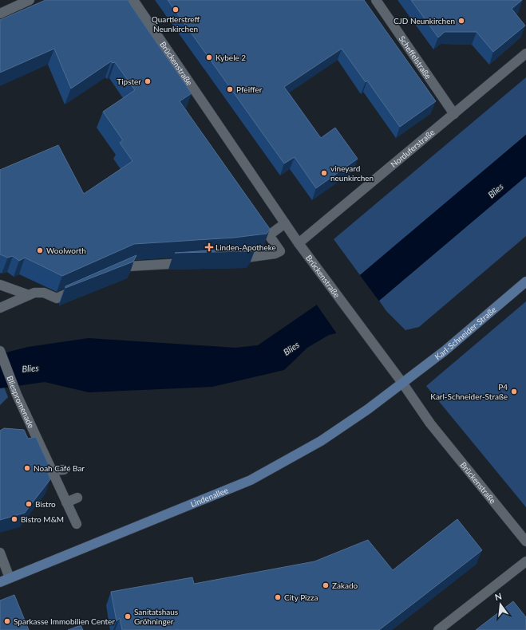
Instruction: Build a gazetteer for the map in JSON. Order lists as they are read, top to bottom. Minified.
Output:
{"streets":{"main road":["Karl-Schneider-Straße","Lindenallee"],"street":["Scheffelstraße","Brückenstraße","Norduferstraße","Bliespromenade"]},"crossings":[["Scheffelstraße","Norduferstraße"],["Brückenstraße","Norduferstraße"],["Brückenstraße","Karl-Schneider-Straße"],["Brückenstraße","Lindenallee"],["Karl-Schneider-Straße","Lindenallee"]],"water":["Blies"],"places":{"other":["Quartierstreff Neunkirchen","CJD Neunkirchen","Kybele 2","Tipster","Pfeiffer","vineyard neunkirchen","Woolworth","P4 Karl-Schneider-Straße","Noah Café Bar","Bistro","Bistro M&M","Zakado","City Pizza","Sanitatshaus Gröhninger","Sparkasse Immobilien Center"],"health":["Linden-Apotheke"]},"north":"top"}
